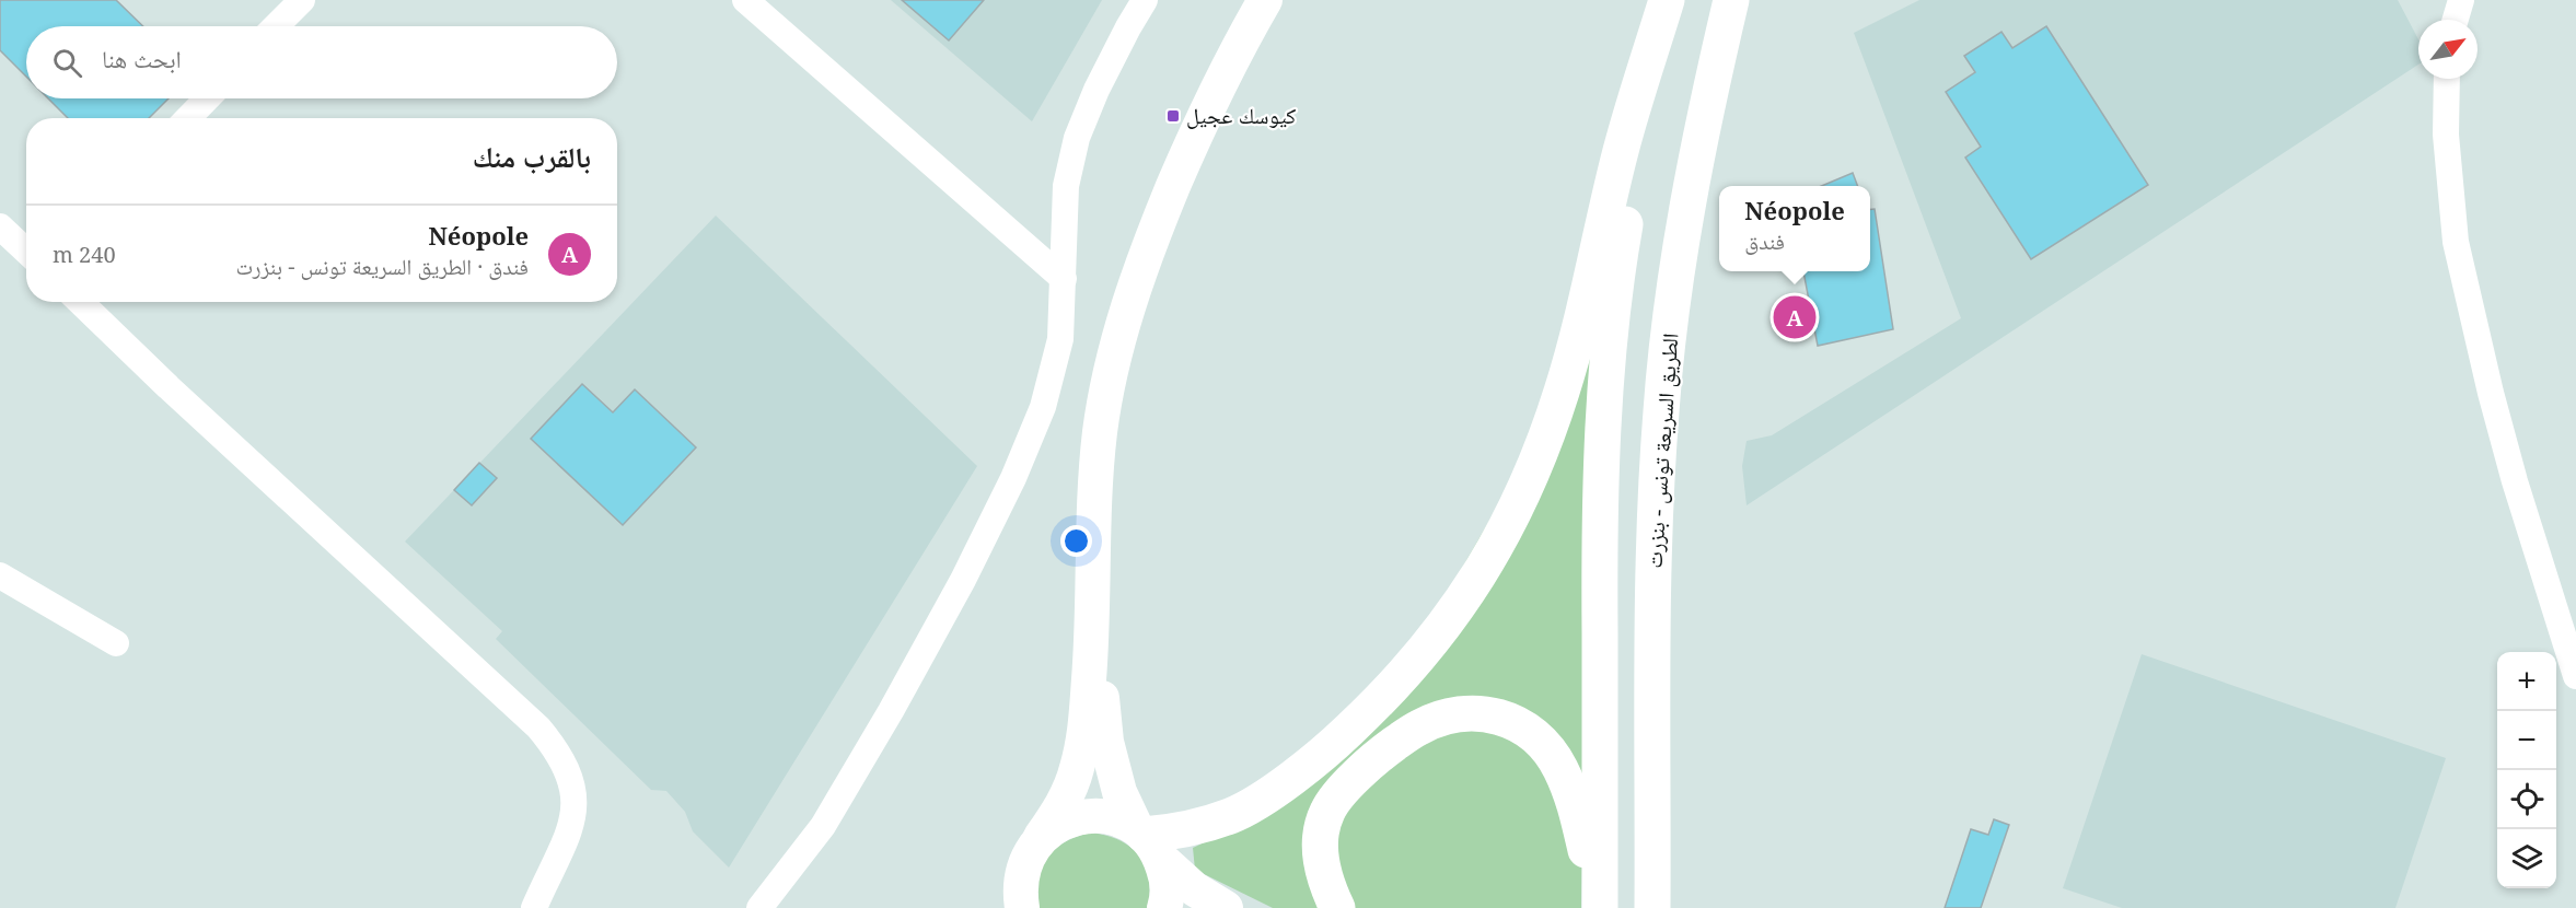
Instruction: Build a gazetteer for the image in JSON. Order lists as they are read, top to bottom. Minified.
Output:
{"streets":{"highway":["الطريق السريعة تونس - بنزرت"]},"places":{"transit":["كيوسك عجيل"]},"north":"top right","page":{"search":"ابحث هنا","heading":"بالقرب منك","popup":["Néopole","فندق"],"list":[{"mark":"A","name":"Néopole","note":"فندق · الطريق السريعة تونس - بنزرت","value":"240 m"}],"pins":"A","map_buttons":["+","−"]}}
